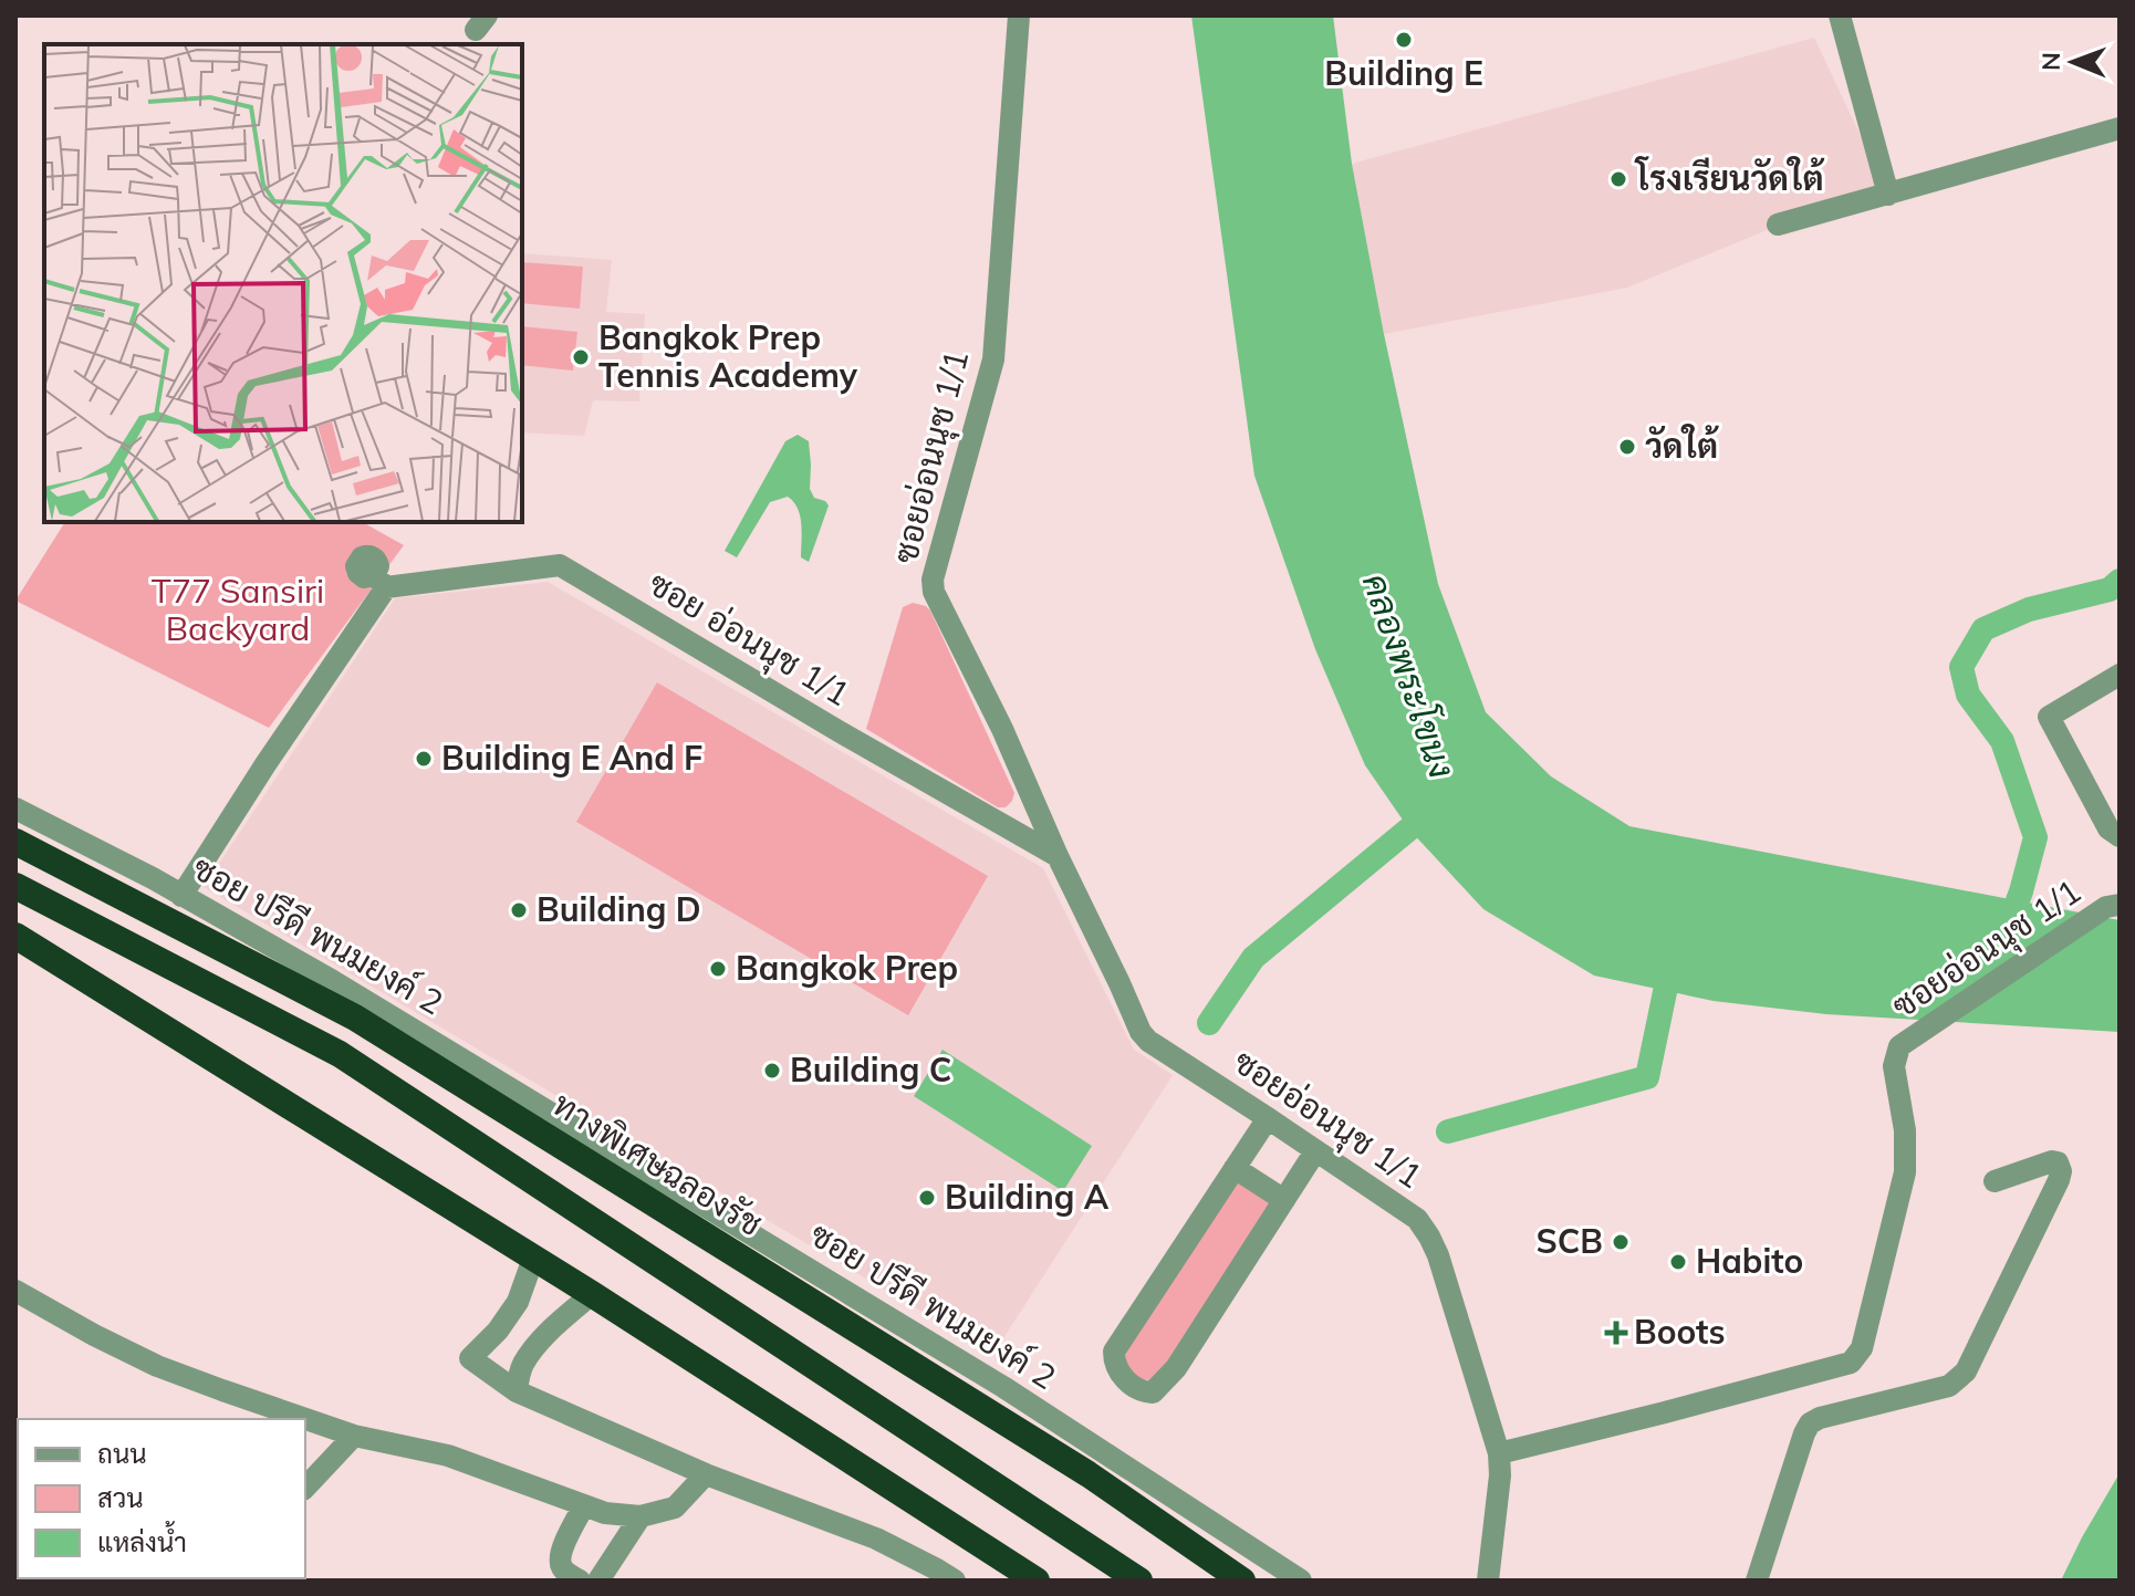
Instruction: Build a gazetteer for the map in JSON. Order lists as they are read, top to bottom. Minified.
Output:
{"streets":{"highway":["ทางพิเศษฉลองรัช"],"street":["ซอยอ่อนนุช 1/1","ซอย อ่อนนุช 1/1","ซอย ปรีดี พนมยงค์ 2"]},"crossings":[["ซอยอ่อนนุช 1/1","ซอย อ่อนนุช 1/1"],["ซอย อ่อนนุช 1/1","ซอย ปรีดี พนมยงค์ 2"]],"water":["คลองพระโขนง"],"parks":["T77 Sansiri Backyard"],"places":{"other":["Building E","โรงเรียนวัดใต้","Bangkok Prep Tennis Academy","วัดใต้","Building E And F","Building D","Bangkok Prep","Building C","Building A","SCB","Habito"],"health":["Boots"]},"legend":["ถนน","สวน","แหล่งน้ำ"],"north":"left"}
